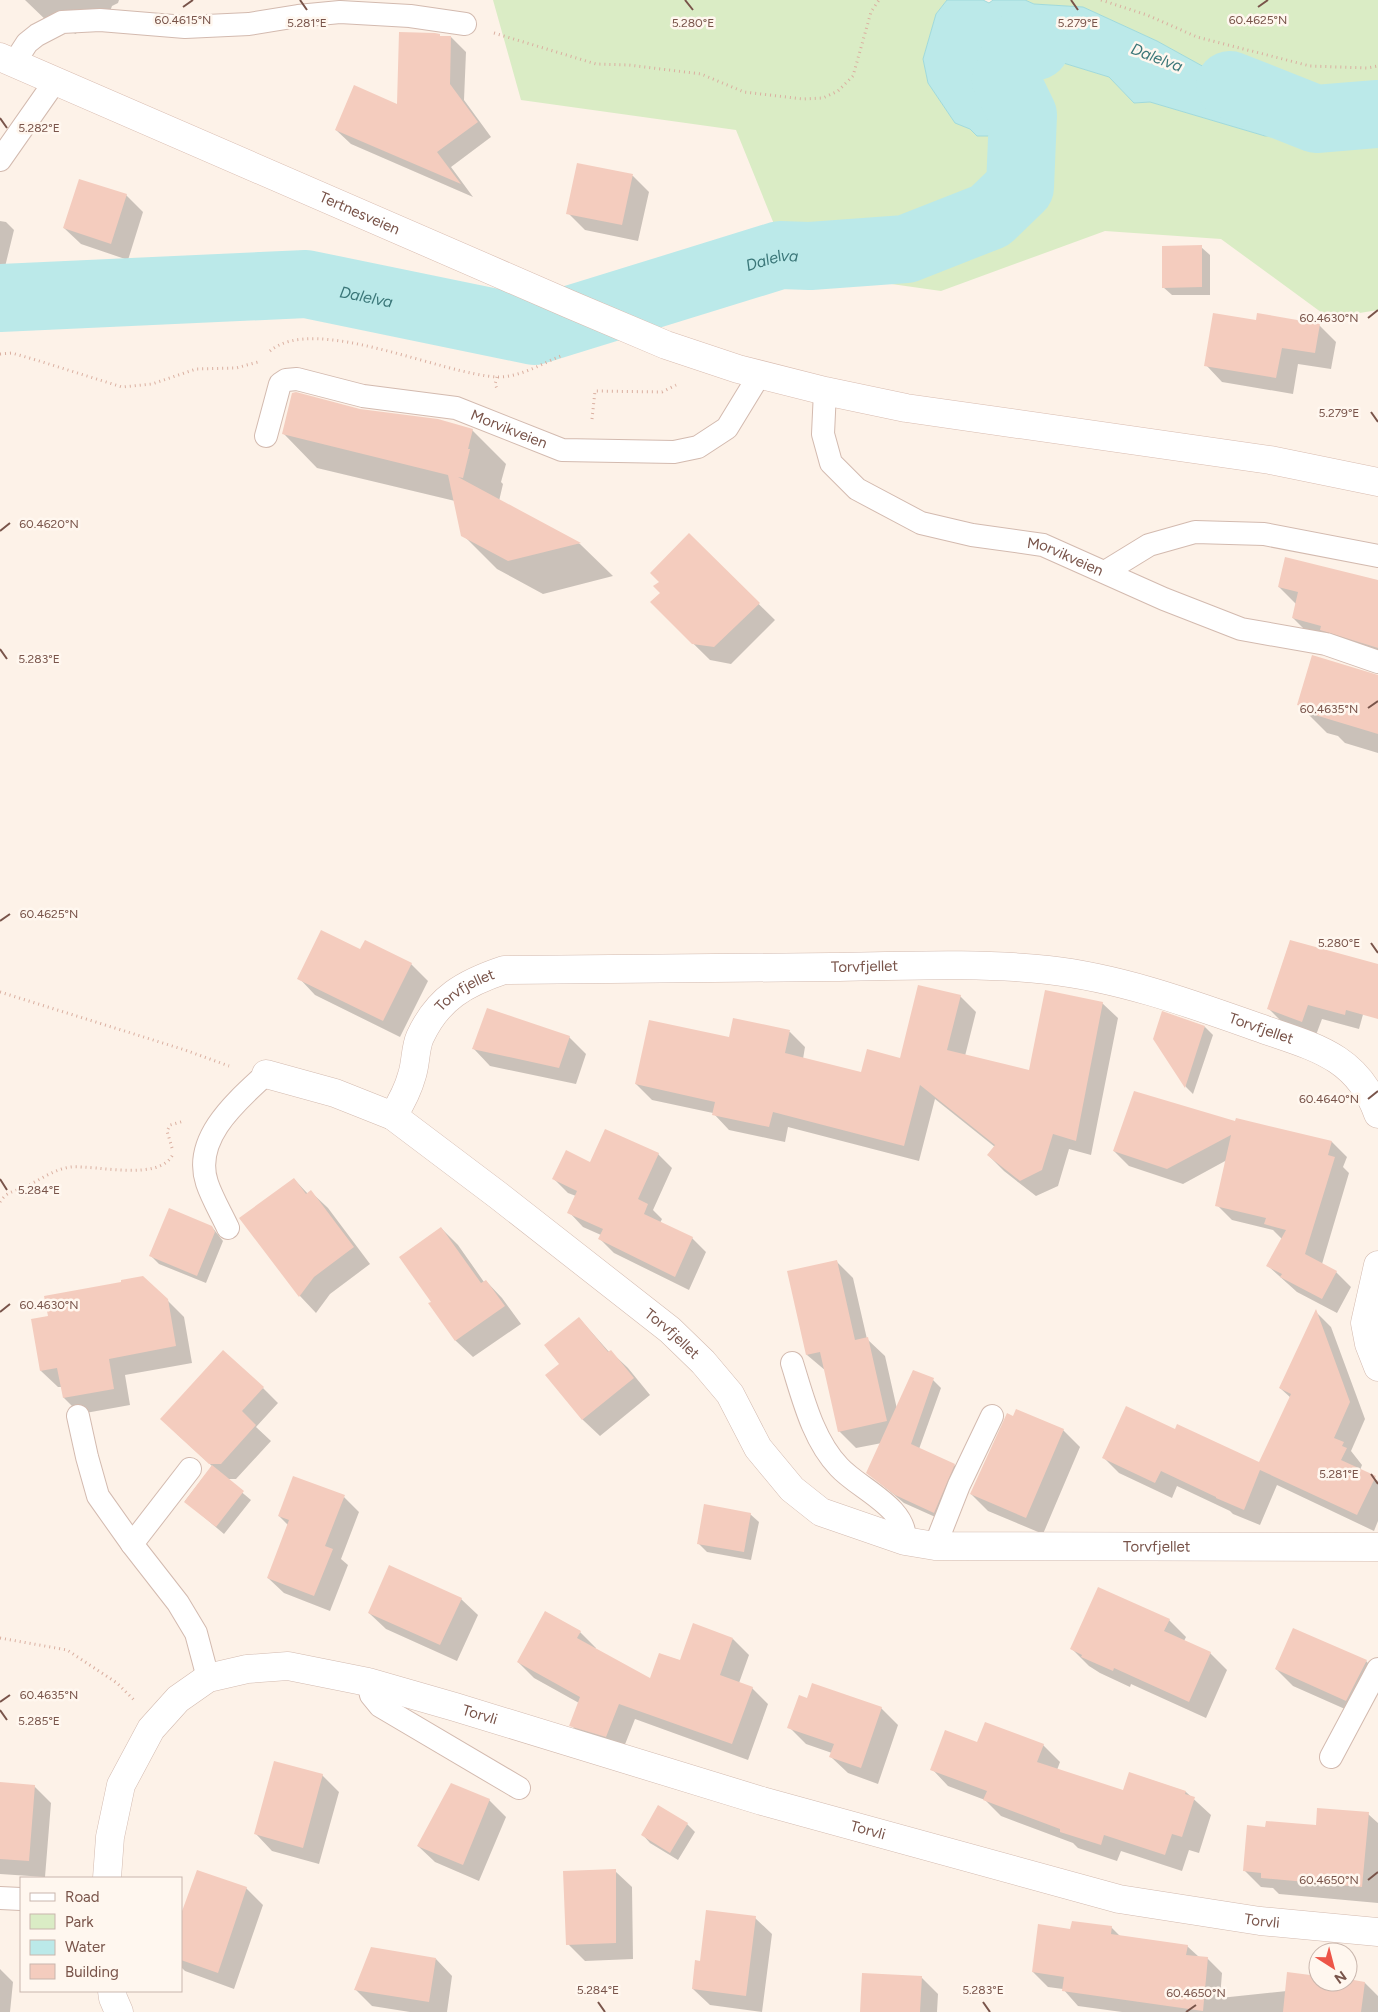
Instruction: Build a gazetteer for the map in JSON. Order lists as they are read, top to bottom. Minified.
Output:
{"streets":{"street":["Tertnesveien","Torvfjellet","Torvli"],"lane":["Morvikveien"]},"crossings":[["Tertnesveien","Morvikveien"]],"water":["Dalelva"],"legend":["Road","Park","Water","Building"],"north":"bottom right","coordinates":["60.4615°N","60.4625°N","5.281°E","5.280°E","5.279°E","5.282°E","60.4630°N","60.4620°N","5.283°E","60.4635°N","60.4640°N","5.284°E","5.285°E","60.4650°N"]}
